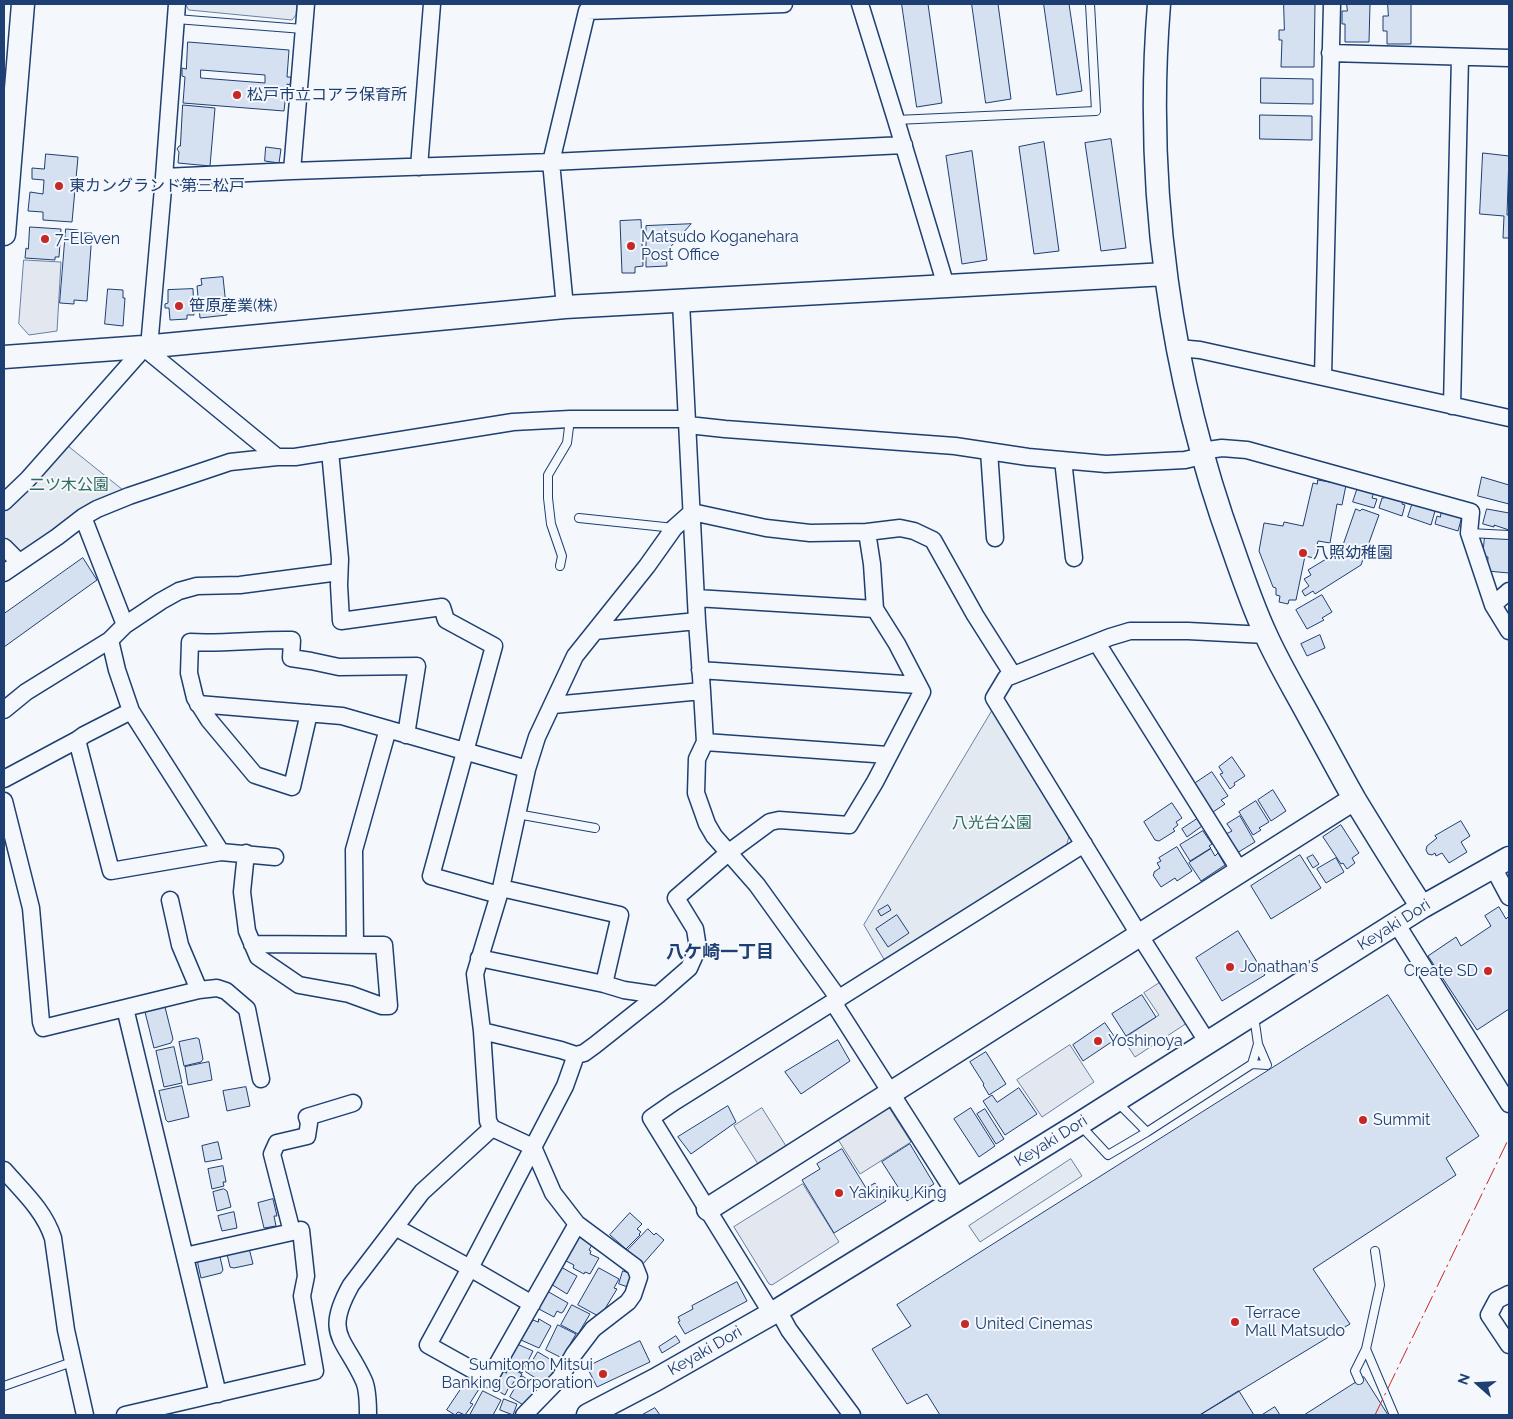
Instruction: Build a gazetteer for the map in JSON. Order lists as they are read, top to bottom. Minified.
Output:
{"streets":{"street":["Keyaki Dori"]},"districts":["八ケ崎一丁目"],"parks":["二ツ木公園","八光台公園"],"places":["松戸市立コアラ保育所","東カングランド第三松戸","7-Eleven","Matsudo Koganehara Post Office","笹原産業(株)","八照幼稚園","Jonathan's","Create SD","Yoshinoya","Summit","Yakiniku King","Terrace Mall Matsudo","United Cinemas","Sumitomo Mitsui Banking Corporation"],"north":"left"}
